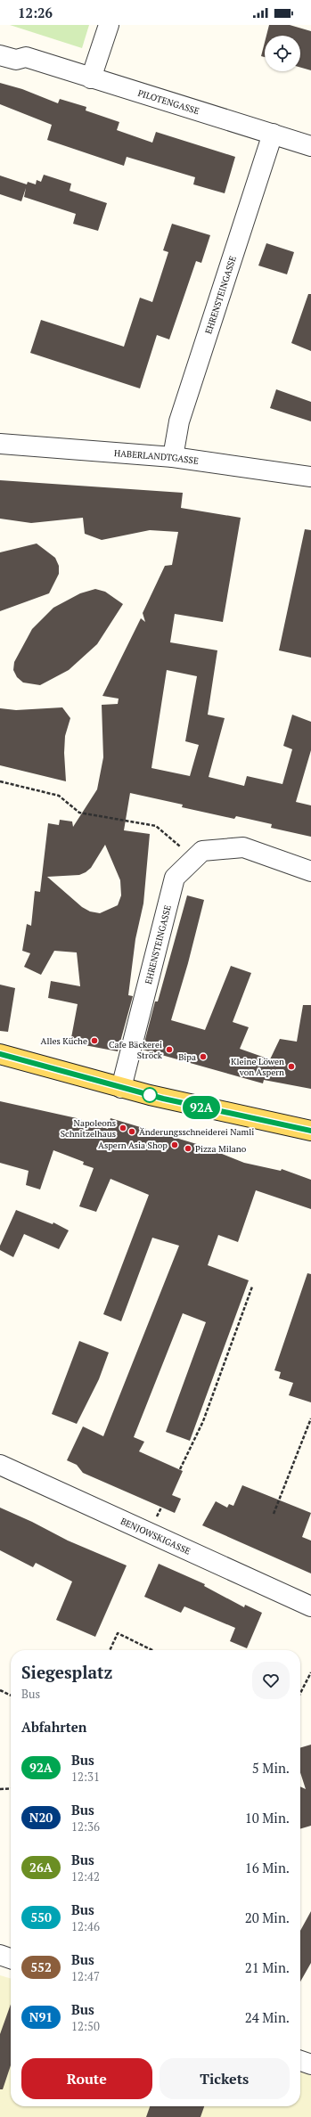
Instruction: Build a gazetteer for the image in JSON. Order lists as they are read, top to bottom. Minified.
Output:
{"streets":{"street":["PILOTENGASSE","EHRENSTEINGASSE","HABERLANDTGASSE","BENJOWSKIGASSE"]},"crossings":[["PILOTENGASSE","EHRENSTEINGASSE"],["EHRENSTEINGASSE","HABERLANDTGASSE"]],"places":["Alles Küche","Cafe Bäckerei Ströck","Bipa","Kleine Löwen von Aspern","Napoleons Schnitzelhaus","Änderungsschneiderei Namli","Aspern Asia Shop","Pizza Milano"],"lines":["bus line 92A"],"page":{"status":"12:26","on_map":"92A","heading":[["Siegesplatz","Bus"],"Abfahrten"],"list":[{"mark":"92A","name":"Bus","note":"12:31","value":"5 Min."},{"mark":"N20","name":"Bus","note":"12:36","value":"10 Min."},{"mark":"26A","name":"Bus","note":"12:42","value":"16 Min."},{"mark":"550","name":"Bus","note":"12:46","value":"20 Min."},{"mark":"552","name":"Bus","note":"12:47","value":"21 Min."},{"mark":"N91","name":"Bus","note":"12:50","value":"24 Min."}],"buttons":["Route","Tickets"]}}
